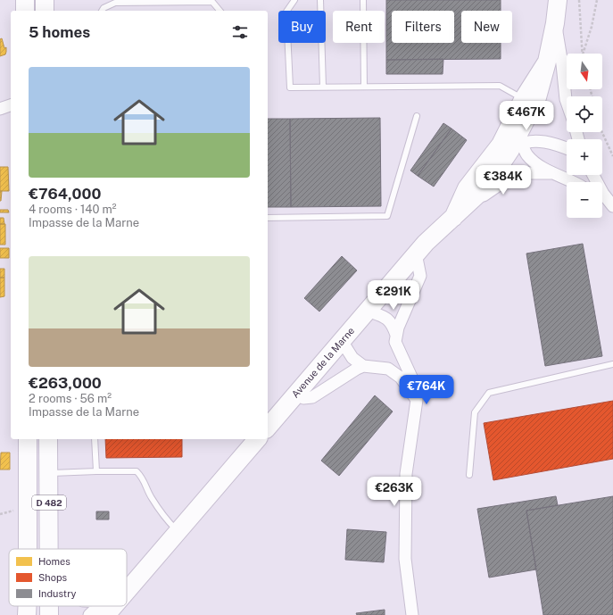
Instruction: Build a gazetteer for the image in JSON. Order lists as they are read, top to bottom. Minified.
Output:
{"streets":{"main road":["Avenue de la Marne","D 482"]},"legend":["Homes","Shops","Industry"],"north":"bottom","page":{"chip":["Buy","Rent","Filters","New"],"heading":"5 homes","map_buttons":["+","−"],"list":[{"name":"€764,000","note":"4 rooms · 140 m² · Impasse de la Marne"},{"name":"€263,000","note":"2 rooms · 56 m² · Impasse de la Marne"}],"price":["€467K","€384K","€291K","€764K","€263K"]}}
